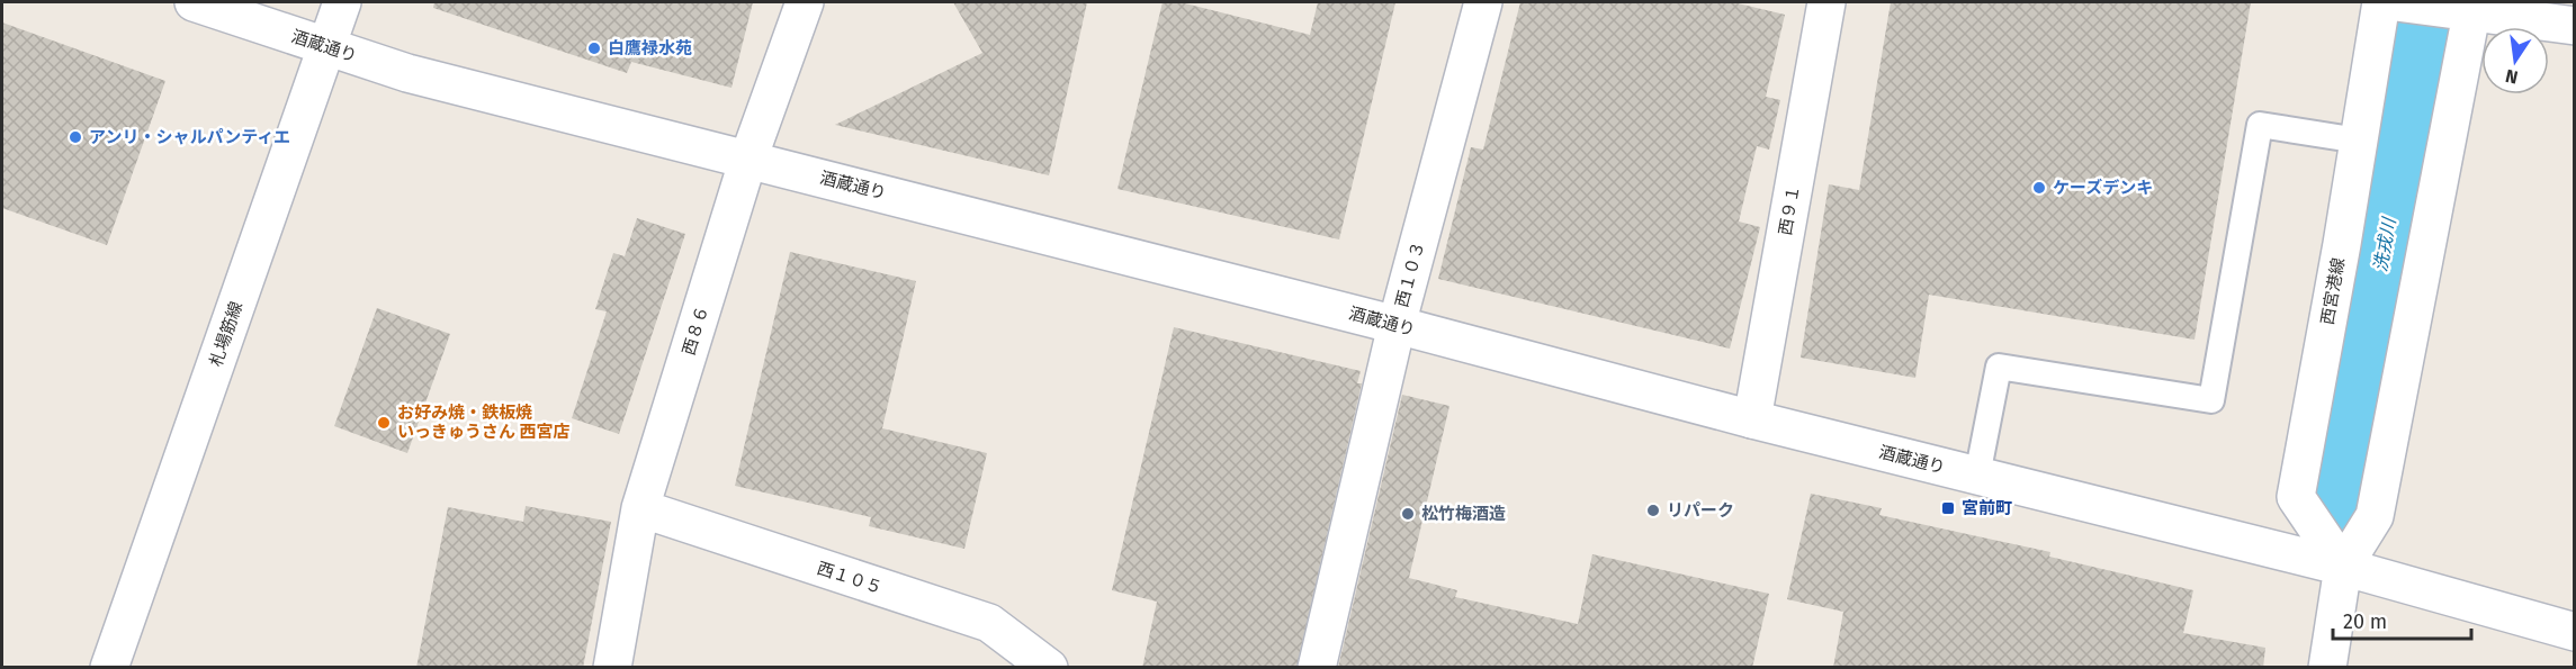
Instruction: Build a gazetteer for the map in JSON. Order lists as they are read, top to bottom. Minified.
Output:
{"streets":{"street":["酒蔵通り","西９１","西１０３","西宮港線","西８６","札場筋線","西１０５"]},"crossings":[["酒蔵通り","西９１"],["酒蔵通り","西１０３"],["酒蔵通り","西宮港線"],["酒蔵通り","西８６"],["酒蔵通り","札場筋線"],["西８６","西１０５"]],"water":["洗戎川"],"places":{"other":["白鷹禄水苑","アンリ・シャルパンティエ","ケーズデンキ","お好み焼・鉄板焼 いっきゅうさん 西宮店","リパーク","松竹梅酒造"],"transit":["宮前町"]},"scale_bar":"20 m","north":"bottom"}
